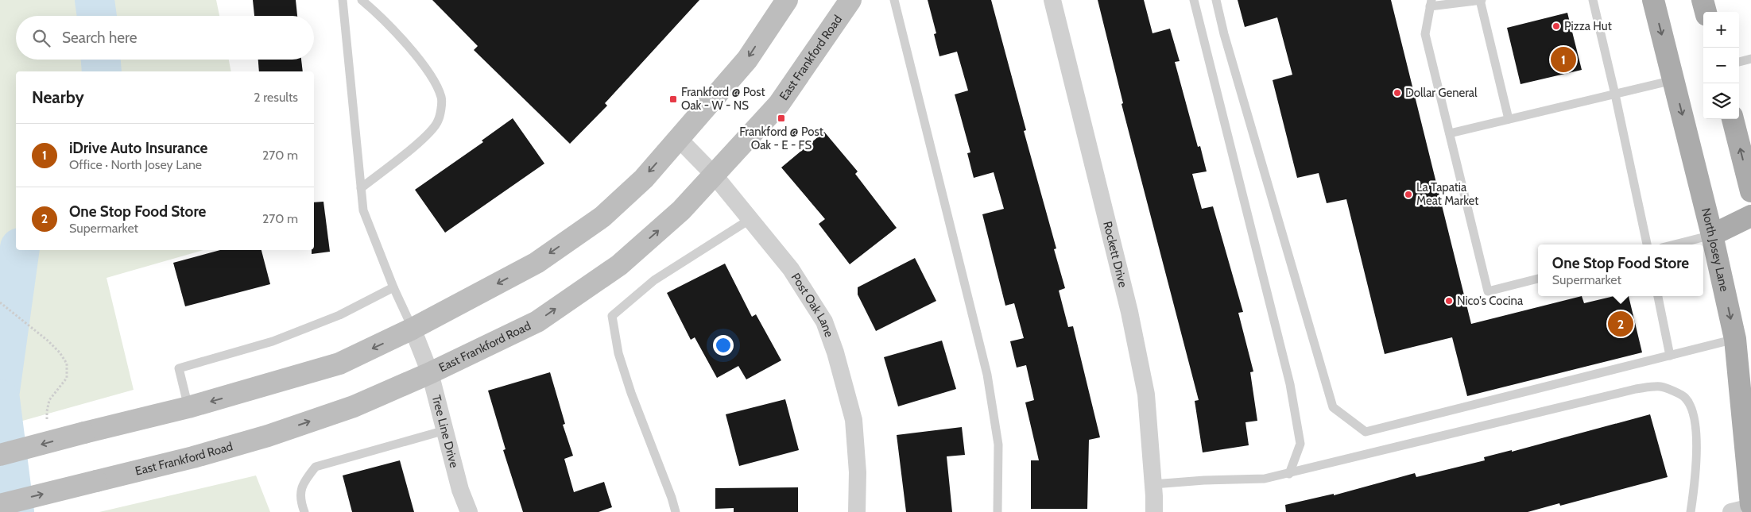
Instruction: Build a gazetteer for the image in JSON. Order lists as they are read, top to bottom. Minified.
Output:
{"streets":{"main road":["East Frankford Road","North Josey Lane"],"street":["Rockett Drive","Post Oak Lane","Tree Line Drive"]},"crossings":[["East Frankford Road","Post Oak Lane"],["East Frankford Road","Tree Line Drive"]],"one_way":["North Josey Lane"],"places":{"other":["Pizza Hut","Dollar General","La Tapatia Meat Market","Nico's Cocina"],"transit":["Frankford @ Post Oak - W - NS","Frankford @ Post Oak - E - FS"]},"page":{"map_buttons":["+","−"],"search":"Search here","pins":["1","2"],"heading":["Nearby","2 results"],"list":[{"mark":"1","name":"iDrive Auto Insurance","note":"Office · North Josey Lane","value":"270 m"},{"mark":"2","name":"One Stop Food Store","note":"Supermarket","value":"270 m"}],"popup":["One Stop Food Store","Supermarket"]}}
